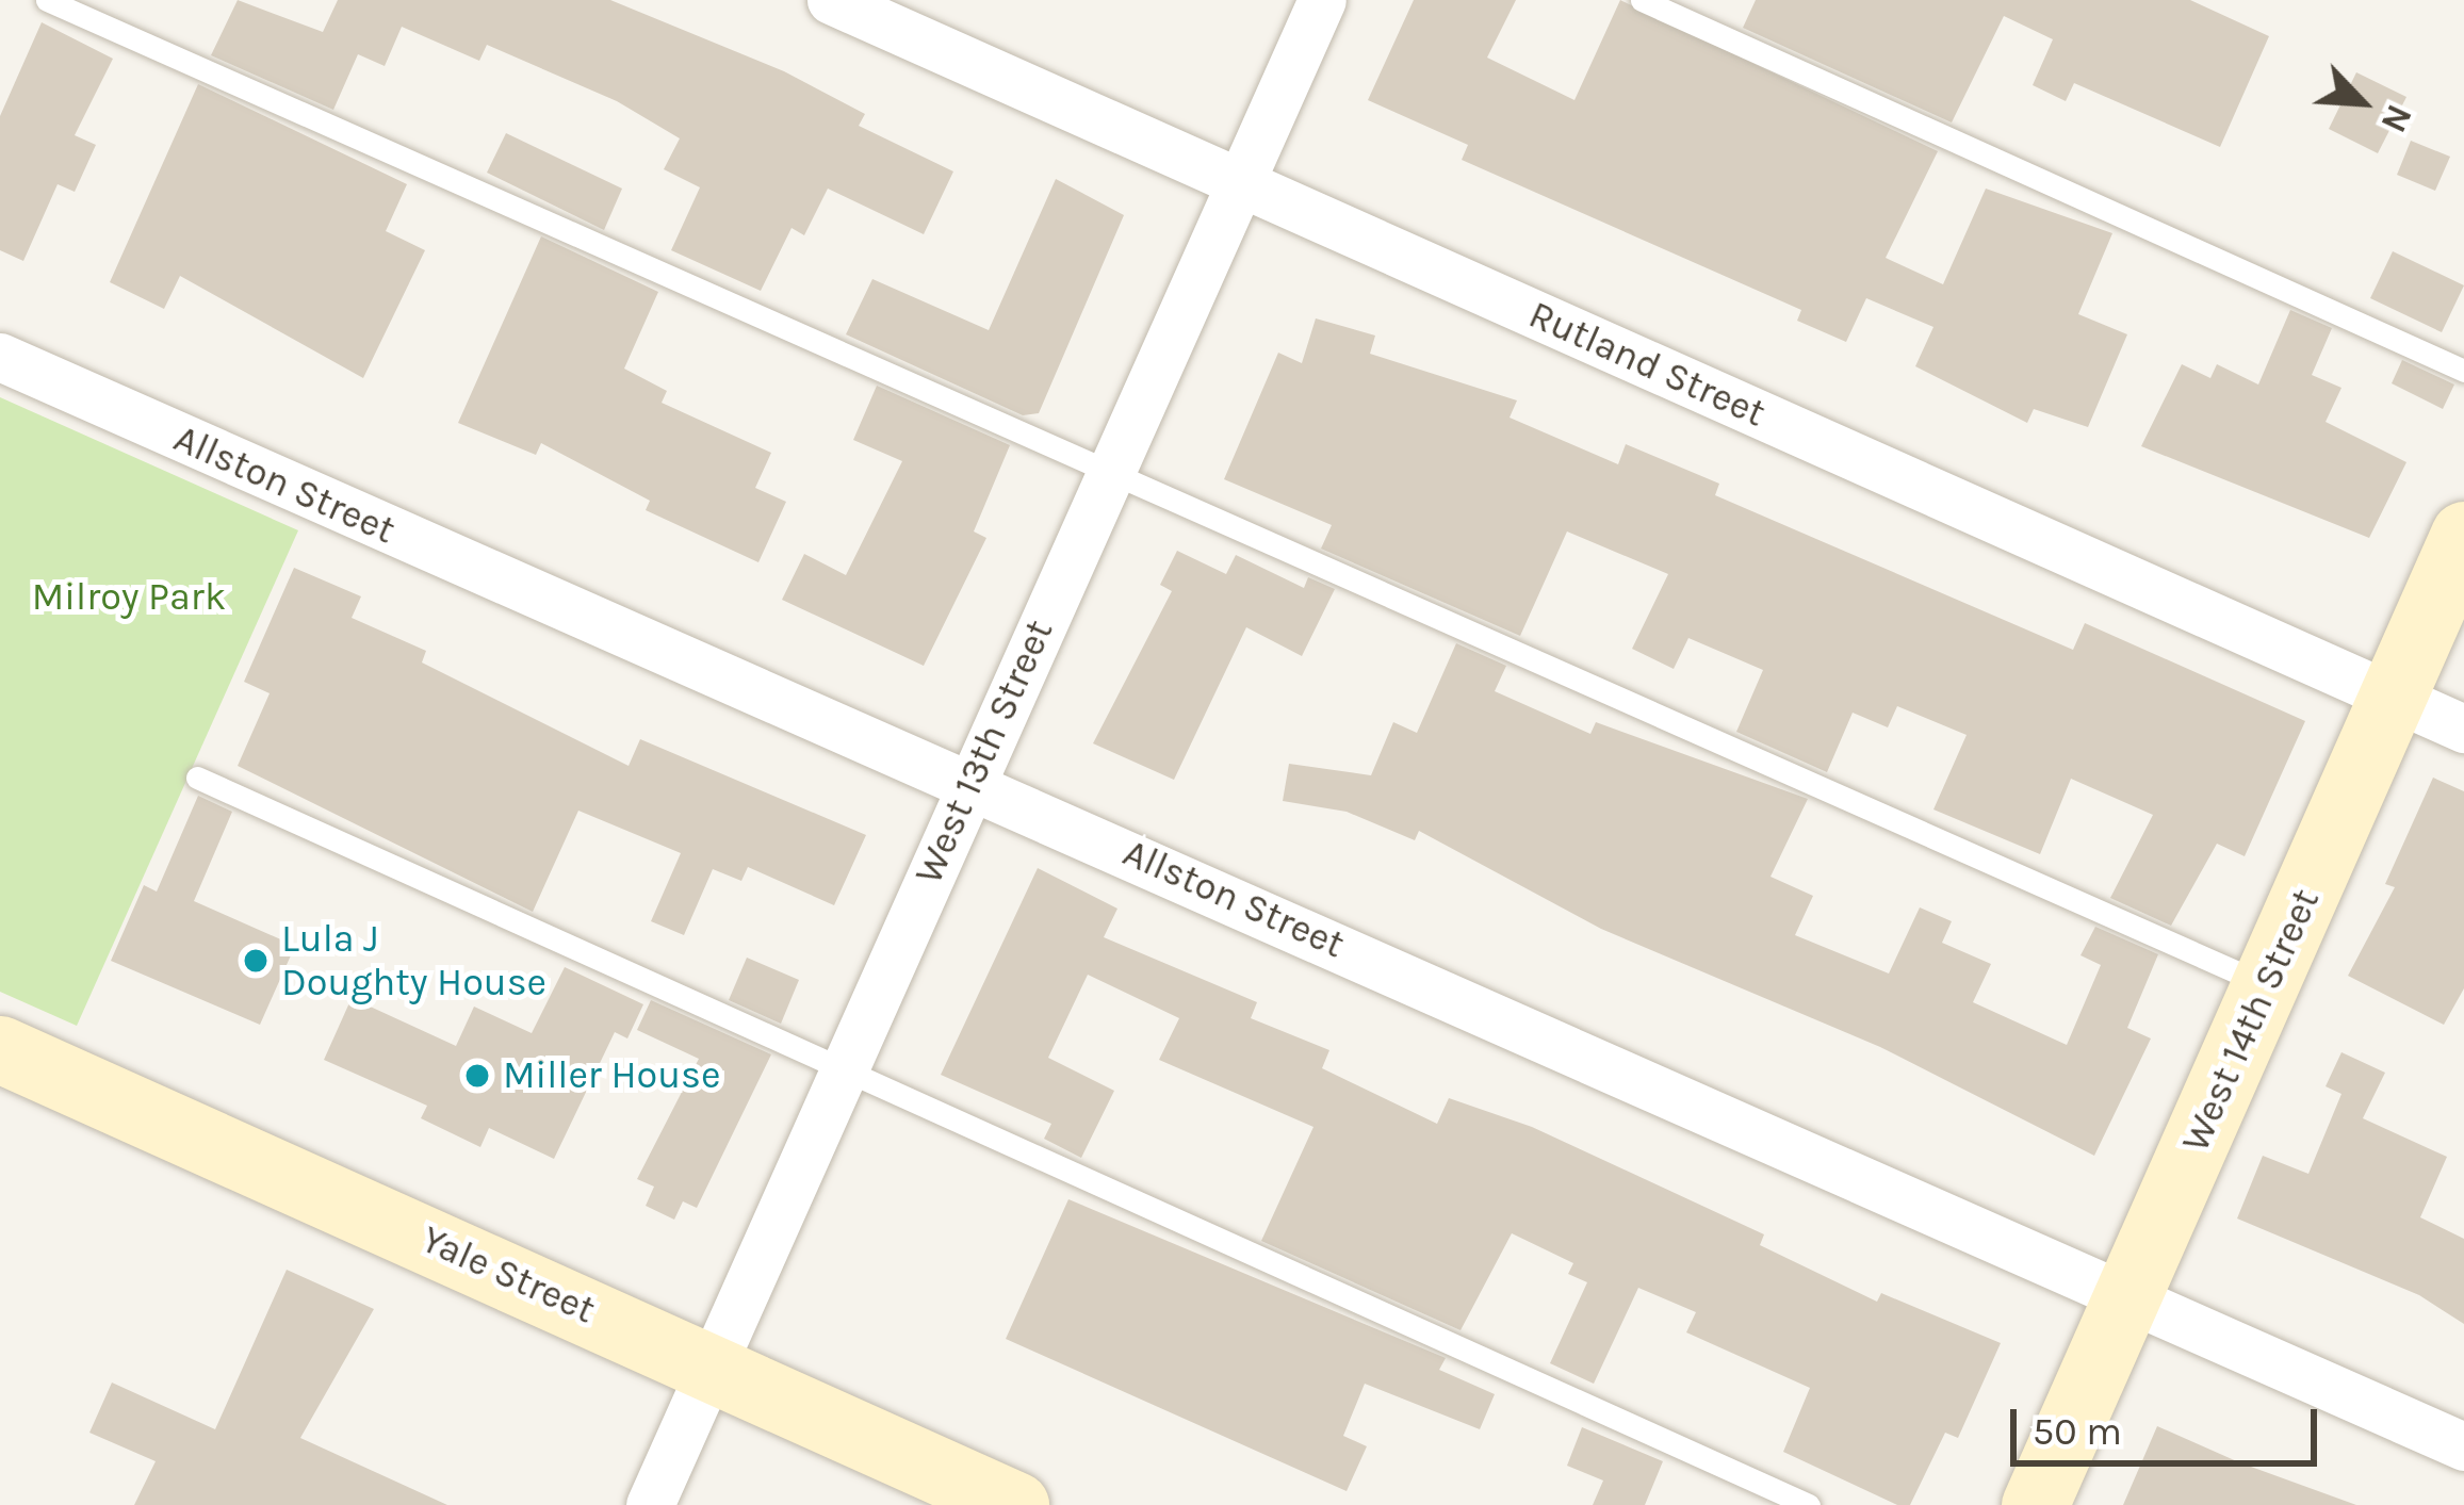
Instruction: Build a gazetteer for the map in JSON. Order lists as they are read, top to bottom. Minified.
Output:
{"streets":{"main road":["West 14th Street","Yale Street"],"street":["Rutland Street","Allston Street","West 13th Street"]},"crossings":[["Rutland Street","West 13th Street"],["Rutland Street","West 14th Street"],["Allston Street","West 13th Street"],["Allston Street","West 14th Street"],["West 13th Street","Yale Street"]],"parks":["Milroy Park"],"places":["Lula J Doughty House","Miller House"],"scale_bar":"50 m","north":"bottom right"}
